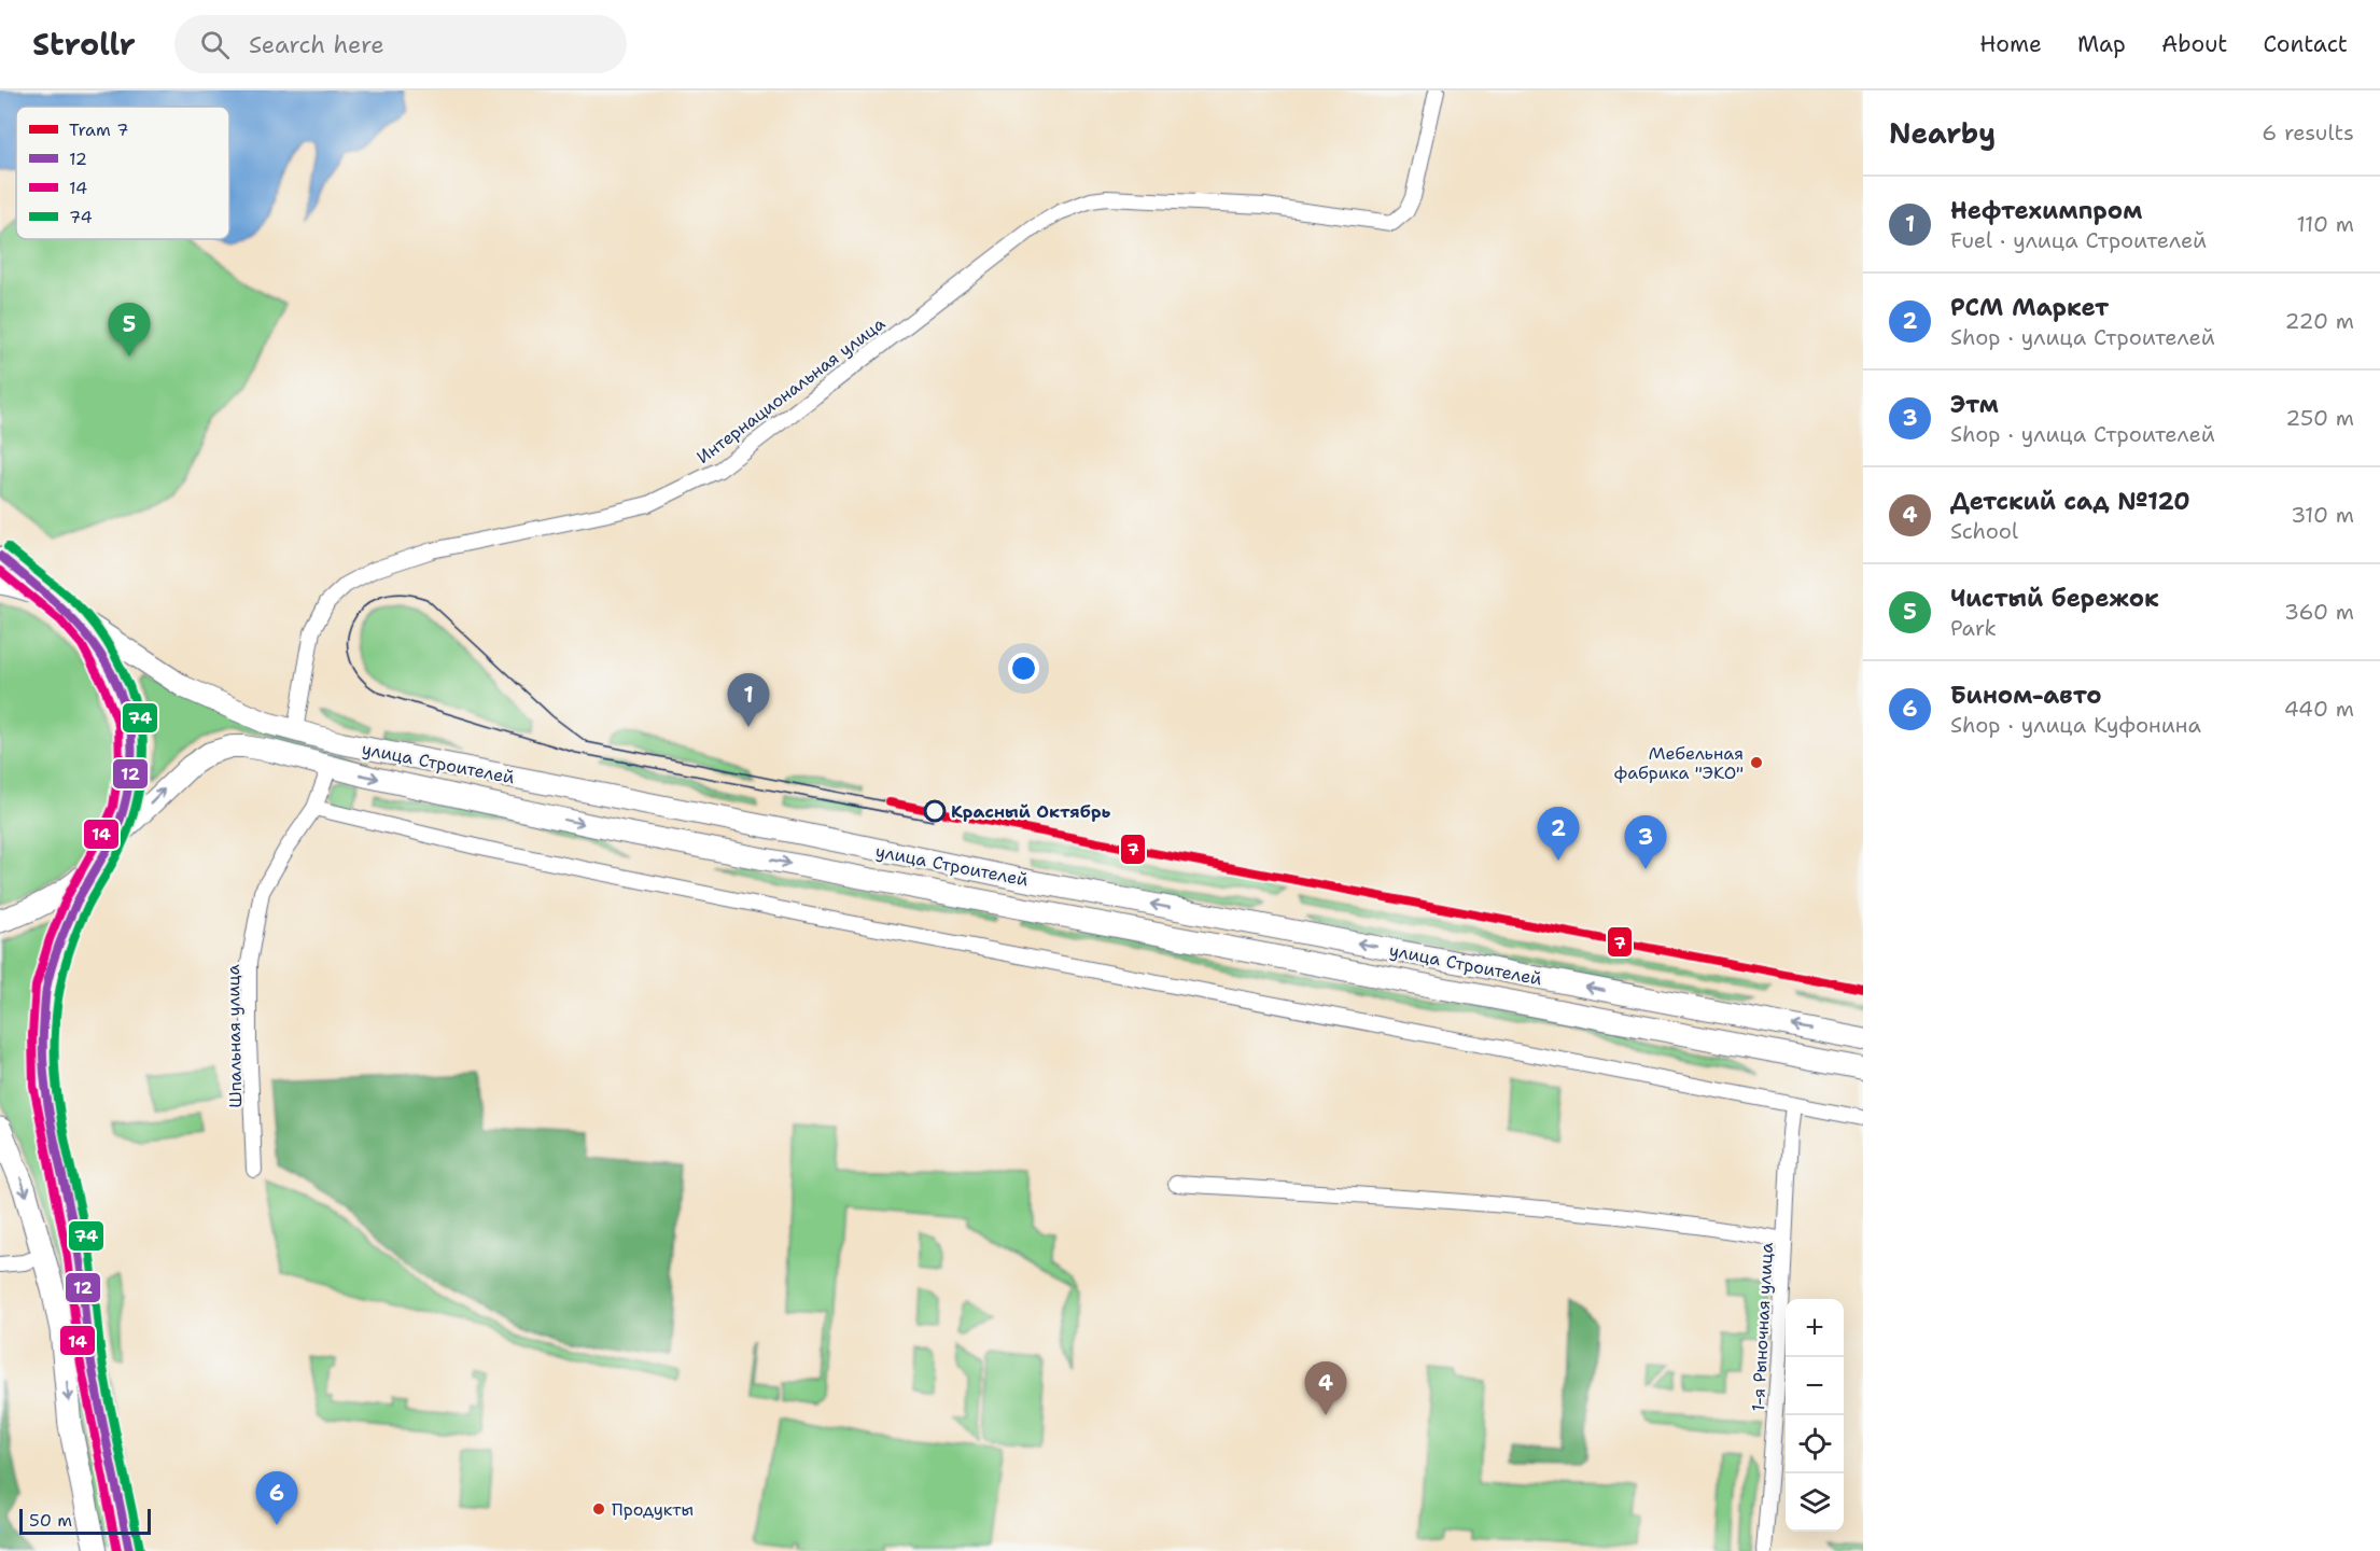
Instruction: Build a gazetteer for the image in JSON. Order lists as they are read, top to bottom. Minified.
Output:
{"streets":{"main road":["улица Строителей"],"street":["Интернациональная улица","Шпальная улица","1-я Рыночная улица"]},"crossings":[["Интернациональная улица","улица Строителей"],["улица Строителей","Шпальная улица"]],"places":["Мебельная фабрика \"ЭКО\"","Красный Октябрь","Продукты"],"lines":["transit line 74","transit line 12","transit line 14","tram line 7"],"legend":["Tram 7","12","14","74"],"scale_bar":"50 m","page":{"header":"Strollr","search":"Search here","nav":["Home","Map","About","Contact"],"heading":["Nearby","6 results"],"list":[{"mark":"1","name":"Нефтехимпром","note":"Fuel · улица Строителей","value":"110 m"},{"mark":"2","name":"РСМ Маркет","note":"Shop · улица Строителей","value":"220 m"},{"mark":"3","name":"Этм","note":"Shop · улица Строителей","value":"250 m"},{"mark":"4","name":"Детский сад №120","note":"School","value":"310 m"},{"mark":"5","name":"Чистый бережок","note":"Park","value":"360 m"},{"mark":"6","name":"Бином-авто","note":"Shop · улица Куфонина","value":"440 m"}],"pins":["5","1","2","3","4","6"],"map_buttons":["+","−"],"scale":"50 m"}}
